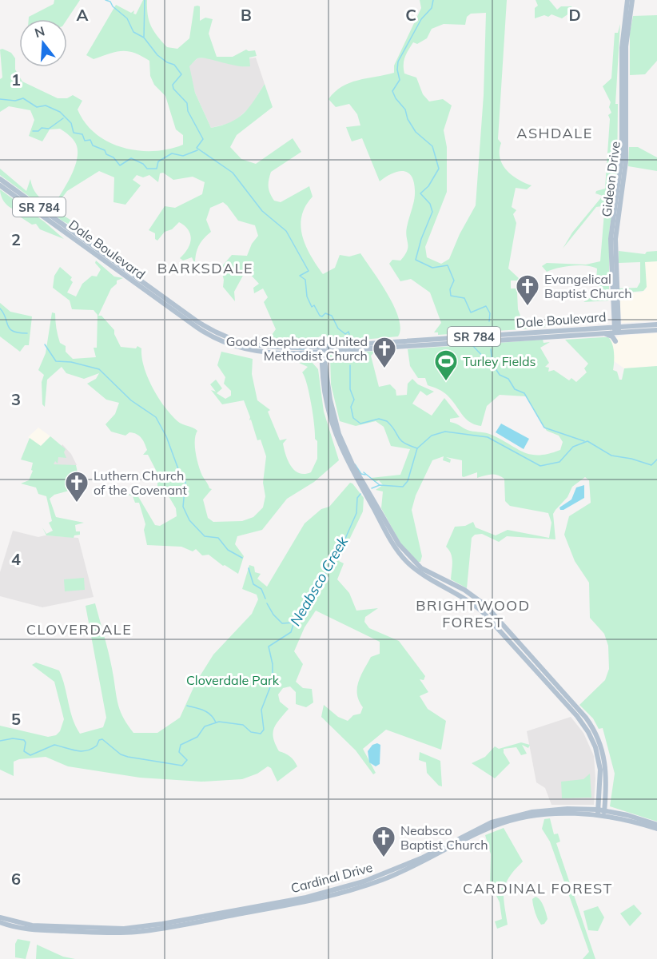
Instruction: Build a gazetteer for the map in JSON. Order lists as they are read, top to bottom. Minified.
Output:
{"streets":{"main road":["Gideon Drive","SR 784","Dale Boulevard","Cardinal Drive"]},"crossings":[["Gideon Drive","Dale Boulevard"]],"districts":["ASHDALE","BARKSDALE","BRIGHTWOOD FOREST","CLOVERDALE","CARDINAL FOREST"],"water":["Neabsco Creek"],"parks":["Cloverdale Park"],"places":{"church":["Evangelical Baptist Church","Good Shepheard United Methodist Church","Luthern Church of the Covenant","Neabsco Baptist Church"],"sports":["Turley Fields"]},"north":"top","grid":{"columns":["A","B","C","D"],"rows":["1","2","3","4","5","6"]}}
